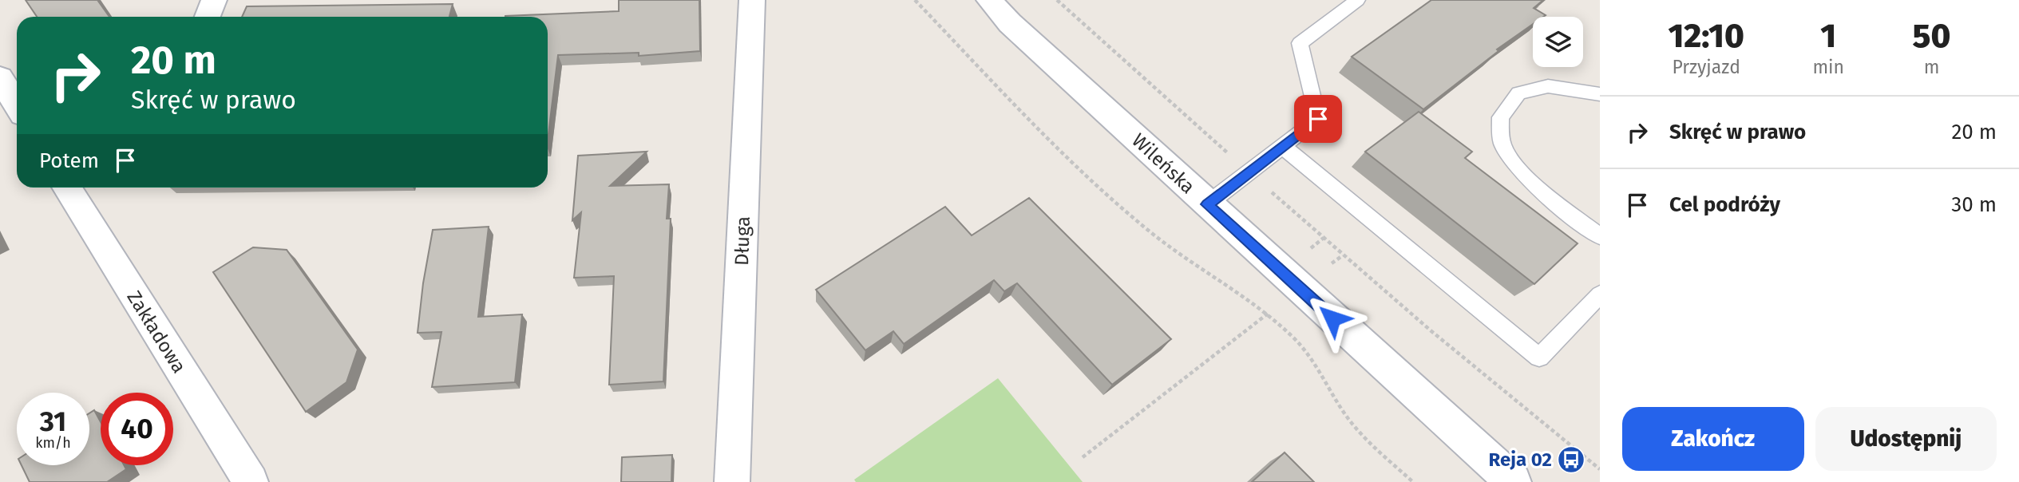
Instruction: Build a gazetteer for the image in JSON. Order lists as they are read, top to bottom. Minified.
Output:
{"streets":{"street":["Wileńska","Długa","Zakładowa"]},"places":{"bus stop":["Reja 02"]},"page":{"eta":["12:10","Przyjazd","1","min","50","m"],"turn":["20 m","Skręć w prawo"],"list":[{"name":"Skręć w prawo","value":"20 m"},{"name":"Cel podróży","value":"30 m"}],"then":"Potem","speed":"31 km/h","limit":"40","buttons":["Zakończ","Udostępnij"]}}
